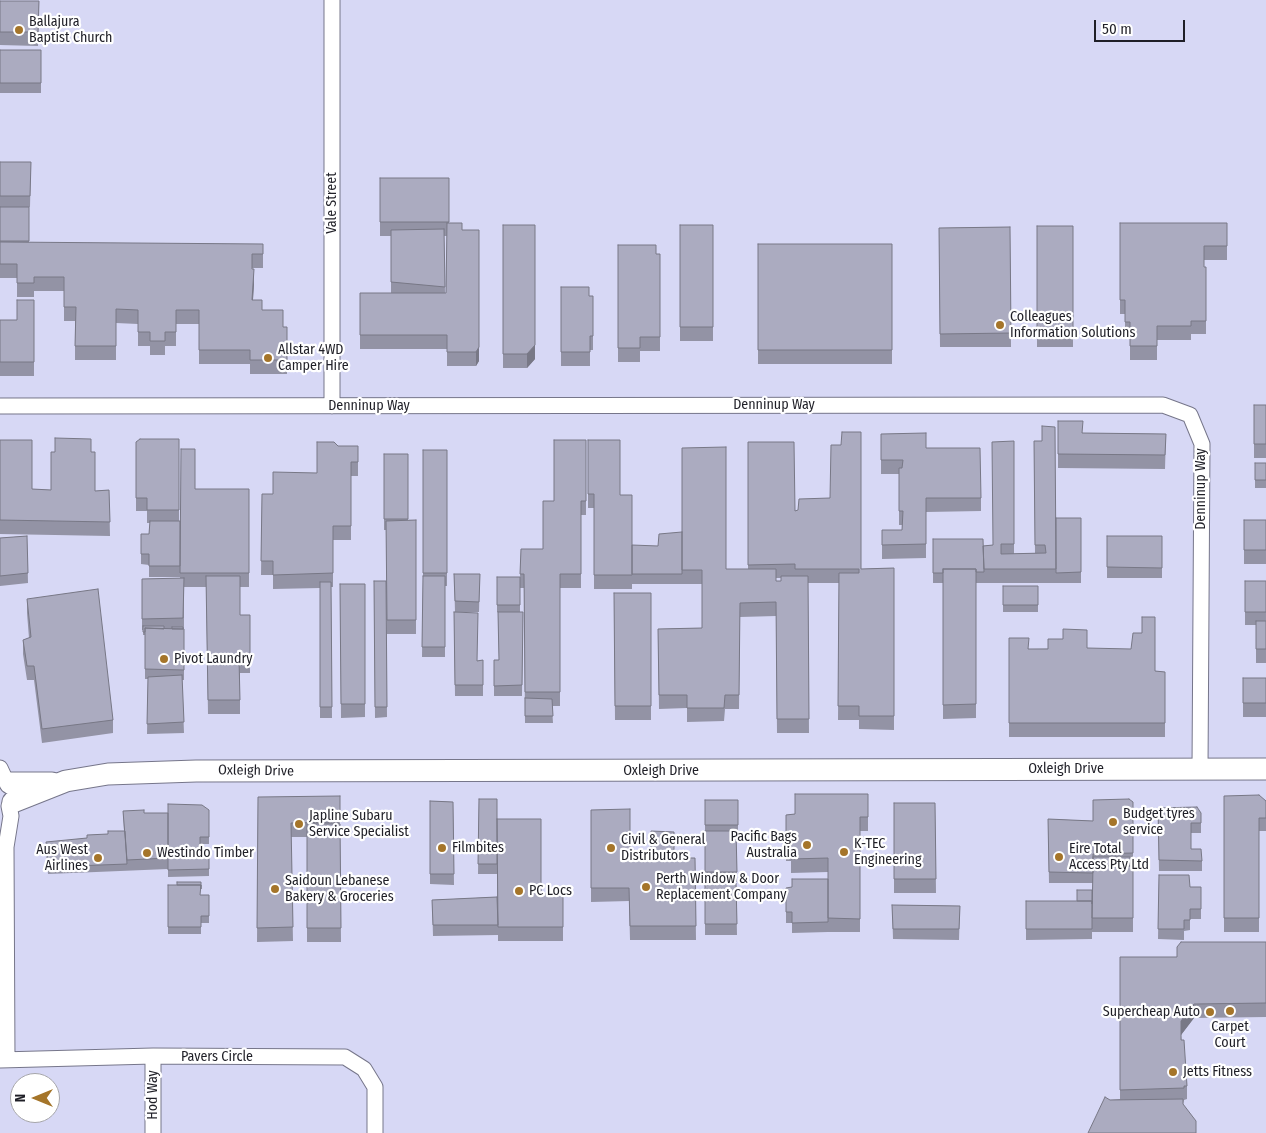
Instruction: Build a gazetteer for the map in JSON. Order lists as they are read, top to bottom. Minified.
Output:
{"streets":{"street":["Vale Street","Denninup Way","Oxleigh Drive","Pavers Circle","Hod Way"]},"crossings":[["Vale Street","Denninup Way"],["Denninup Way","Oxleigh Drive"],["Pavers Circle","Hod Way"]],"places":["Ballajura Baptist Church","Colleagues Information Solutions","Allstar 4WD Camper Hire","Pivot Laundry","Budget tyres service","Japline Subaru Service Specialist","Pacific Bags Australia","Filmbites","Civil & General Distributors","K-TEC Engineering","Westindo Timber","Eire Total Access Pty Ltd","Aus West Airlines","Perth Window & Door Replacement Company","Saidoun Lebanese Bakery & Groceries","PC Locs","Carpet Court","Supercheap Auto","Jetts Fitness"],"scale_bar":"50 m","north":"left"}
